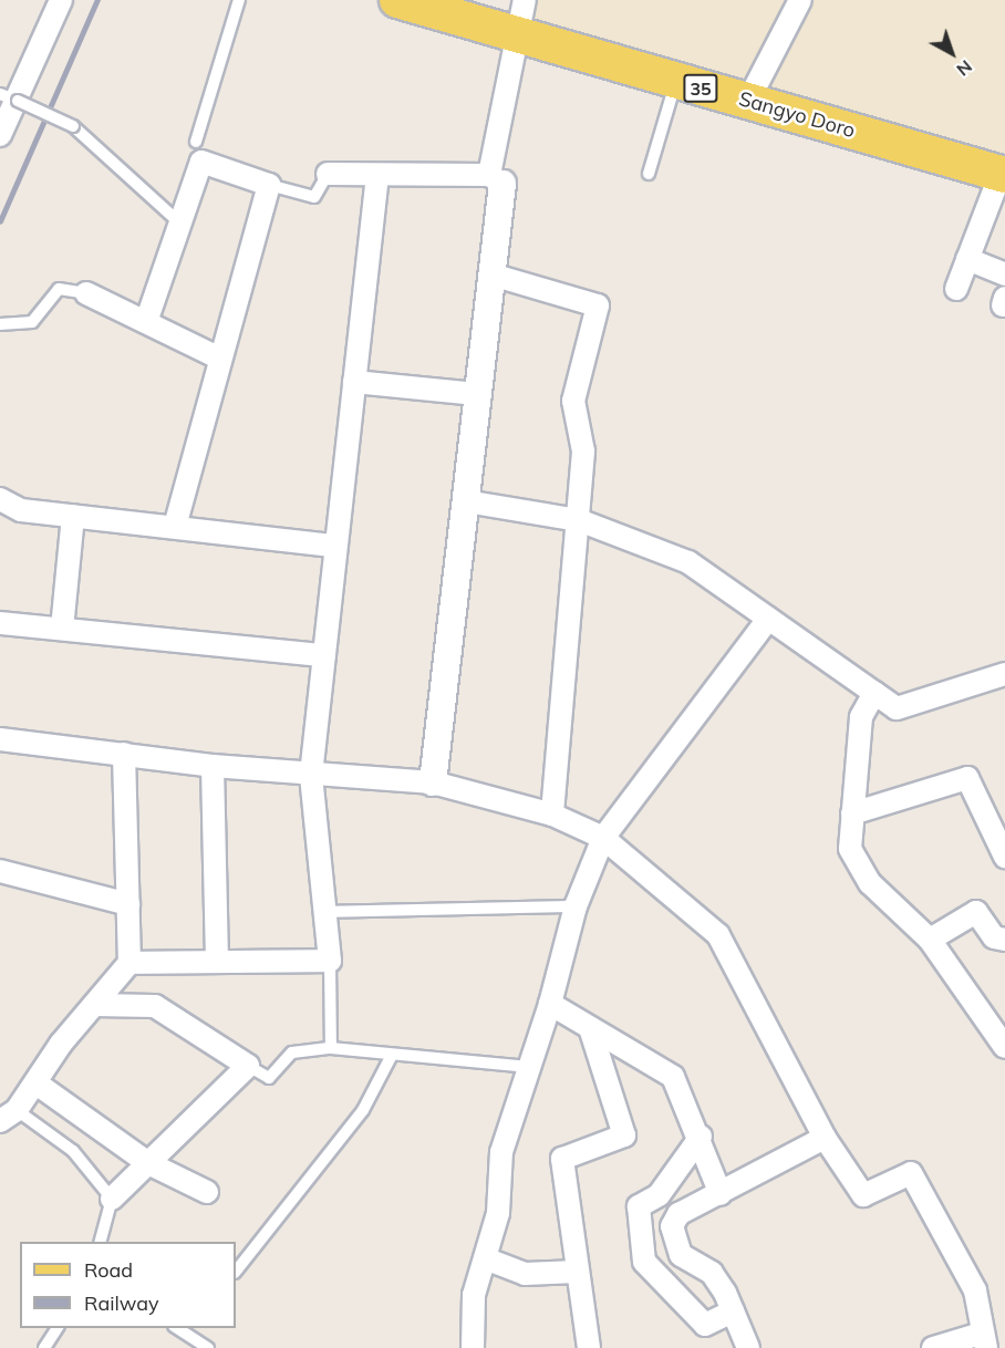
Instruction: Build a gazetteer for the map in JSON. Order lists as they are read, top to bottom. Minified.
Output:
{"streets":{"main road":["35","Sangyo Doro"]},"legend":["Road","Railway"],"north":"bottom right"}
